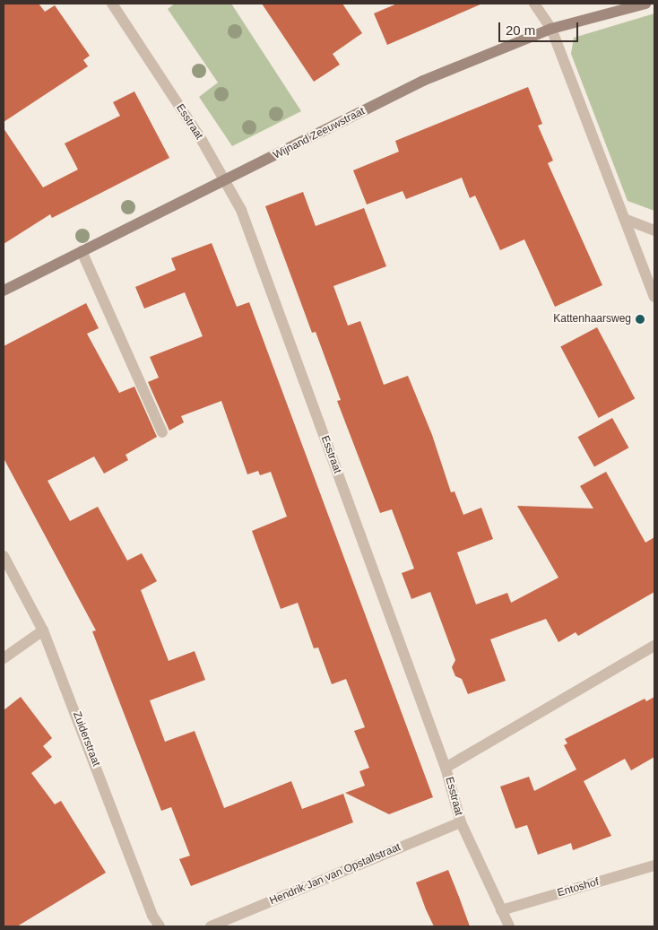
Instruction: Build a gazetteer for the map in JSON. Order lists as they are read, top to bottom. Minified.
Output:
{"streets":{"main road":["Wijnand Zeeuwstraat"],"street":["Esstraat","Zuiderstraat","Hendrik Jan van Opstallstraat","Entoshof"]},"crossings":[["Esstraat","Wijnand Zeeuwstraat"],["Esstraat","Hendrik Jan van Opstallstraat"],["Esstraat","Entoshof"]],"places":["Kattenhaarsweg"],"scale_bar":"20 m"}
